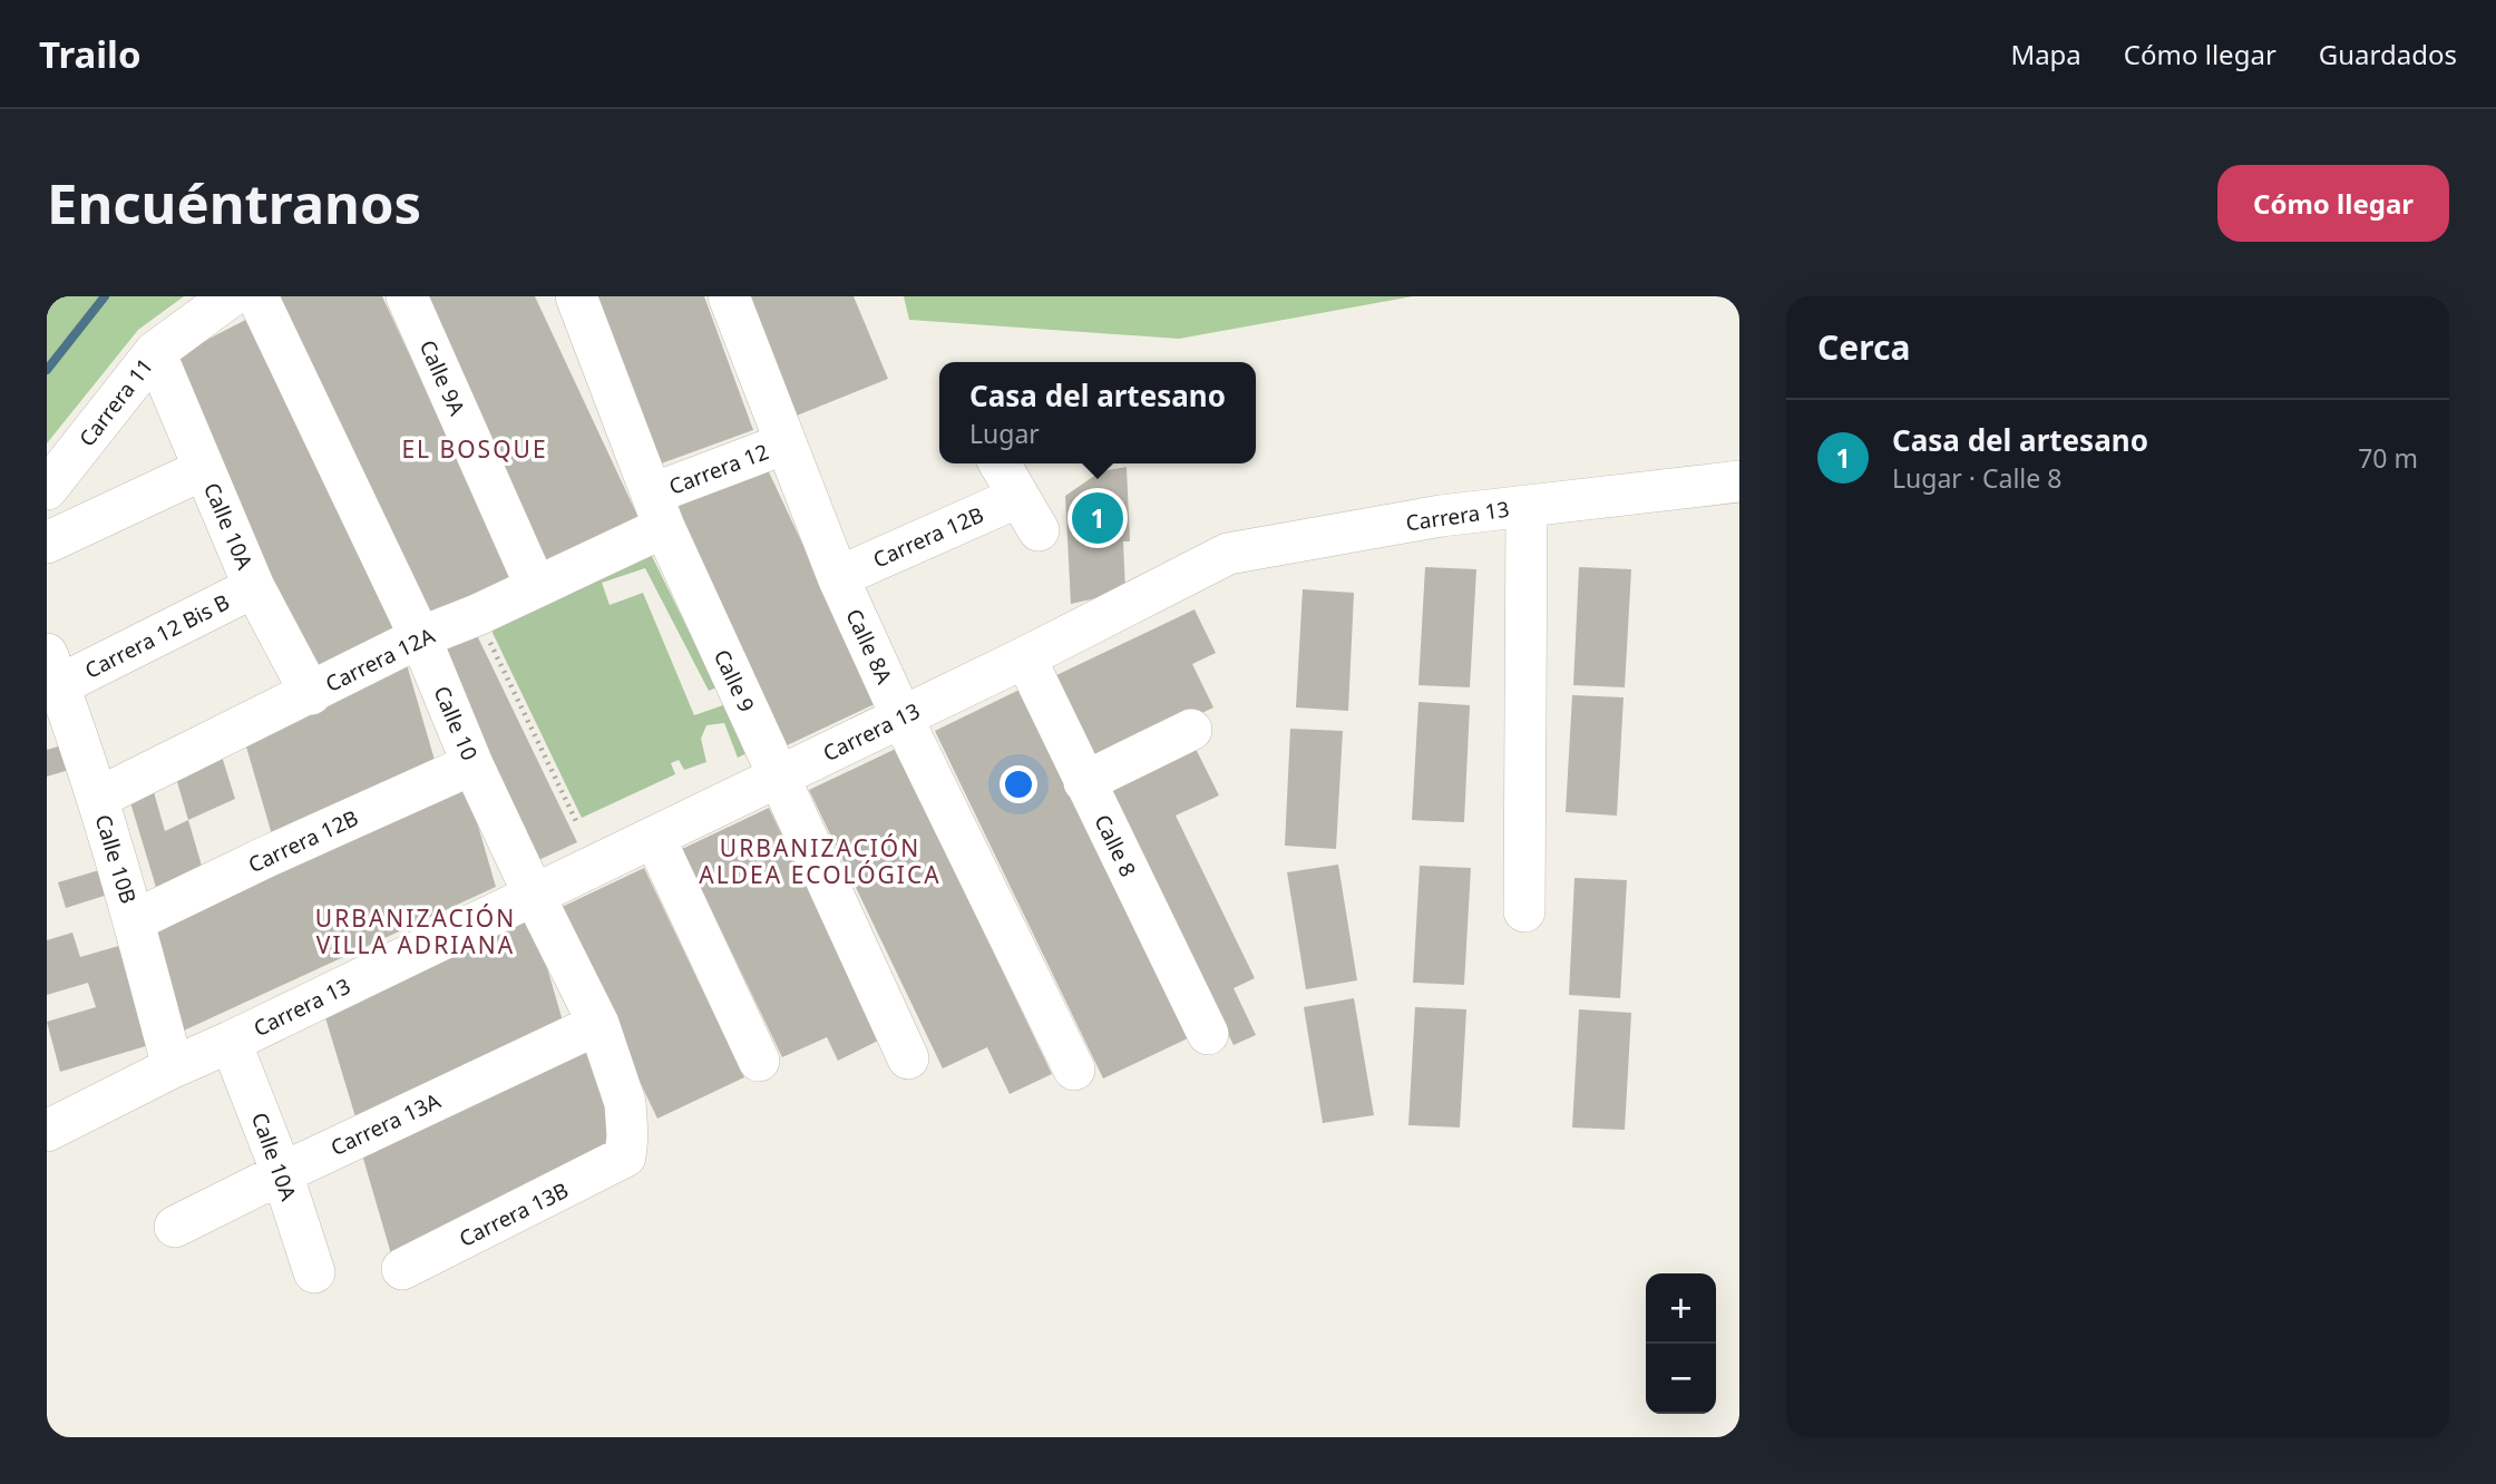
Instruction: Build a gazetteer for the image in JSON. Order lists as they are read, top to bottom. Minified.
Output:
{"streets":{"street":["Calle 9A","Carrera 11","Carrera 12","Carrera 13","Calle 10A","Carrera 12B","Carrera 12 Bis B","Calle 8A","Carrera 12A","Calle 9","Calle 10","Calle 8","Calle 10B","Carrera 13A","Carrera 13B"]},"crossings":[["Calle 9A","Carrera 12A"],["Carrera 11","Calle 10A"],["Carrera 12","Calle 8A"],["Carrera 12","Carrera 12A"],["Carrera 12","Calle 9"],["Carrera 13","Calle 10A"],["Carrera 13","Calle 8A"],["Carrera 13","Calle 9"],["Carrera 13","Calle 10"],["Carrera 13","Calle 8"],["Carrera 13","Calle 10B"],["Calle 10A","Carrera 12 Bis B"],["Calle 10A","Carrera 12A"],["Calle 10A","Carrera 13A"],["Carrera 12B","Calle 8A"],["Carrera 12B","Calle 10"],["Carrera 12B","Calle 10B"],["Carrera 12 Bis B","Calle 10B"],["Carrera 12A","Calle 9"],["Carrera 12A","Calle 10"],["Carrera 12A","Calle 10B"],["Calle 10","Carrera 13A"],["Calle 10","Carrera 13B"]],"districts":["EL BOSQUE","URBANIZACIÓN ALDEA ECOLÓGICA","URBANIZACIÓN VILLA ADRIANA"],"page":{"header":"Trailo","nav":["Mapa","Cómo llegar","Guardados"],"buttons":"Cómo llegar","title":"Encuéntranos","heading":"Cerca","popup":["Casa del artesano","Lugar"],"list":[{"mark":"1","name":"Casa del artesano","note":"Lugar · Calle 8","value":"70 m"}],"pins":"1","map_buttons":["+","−"]}}
